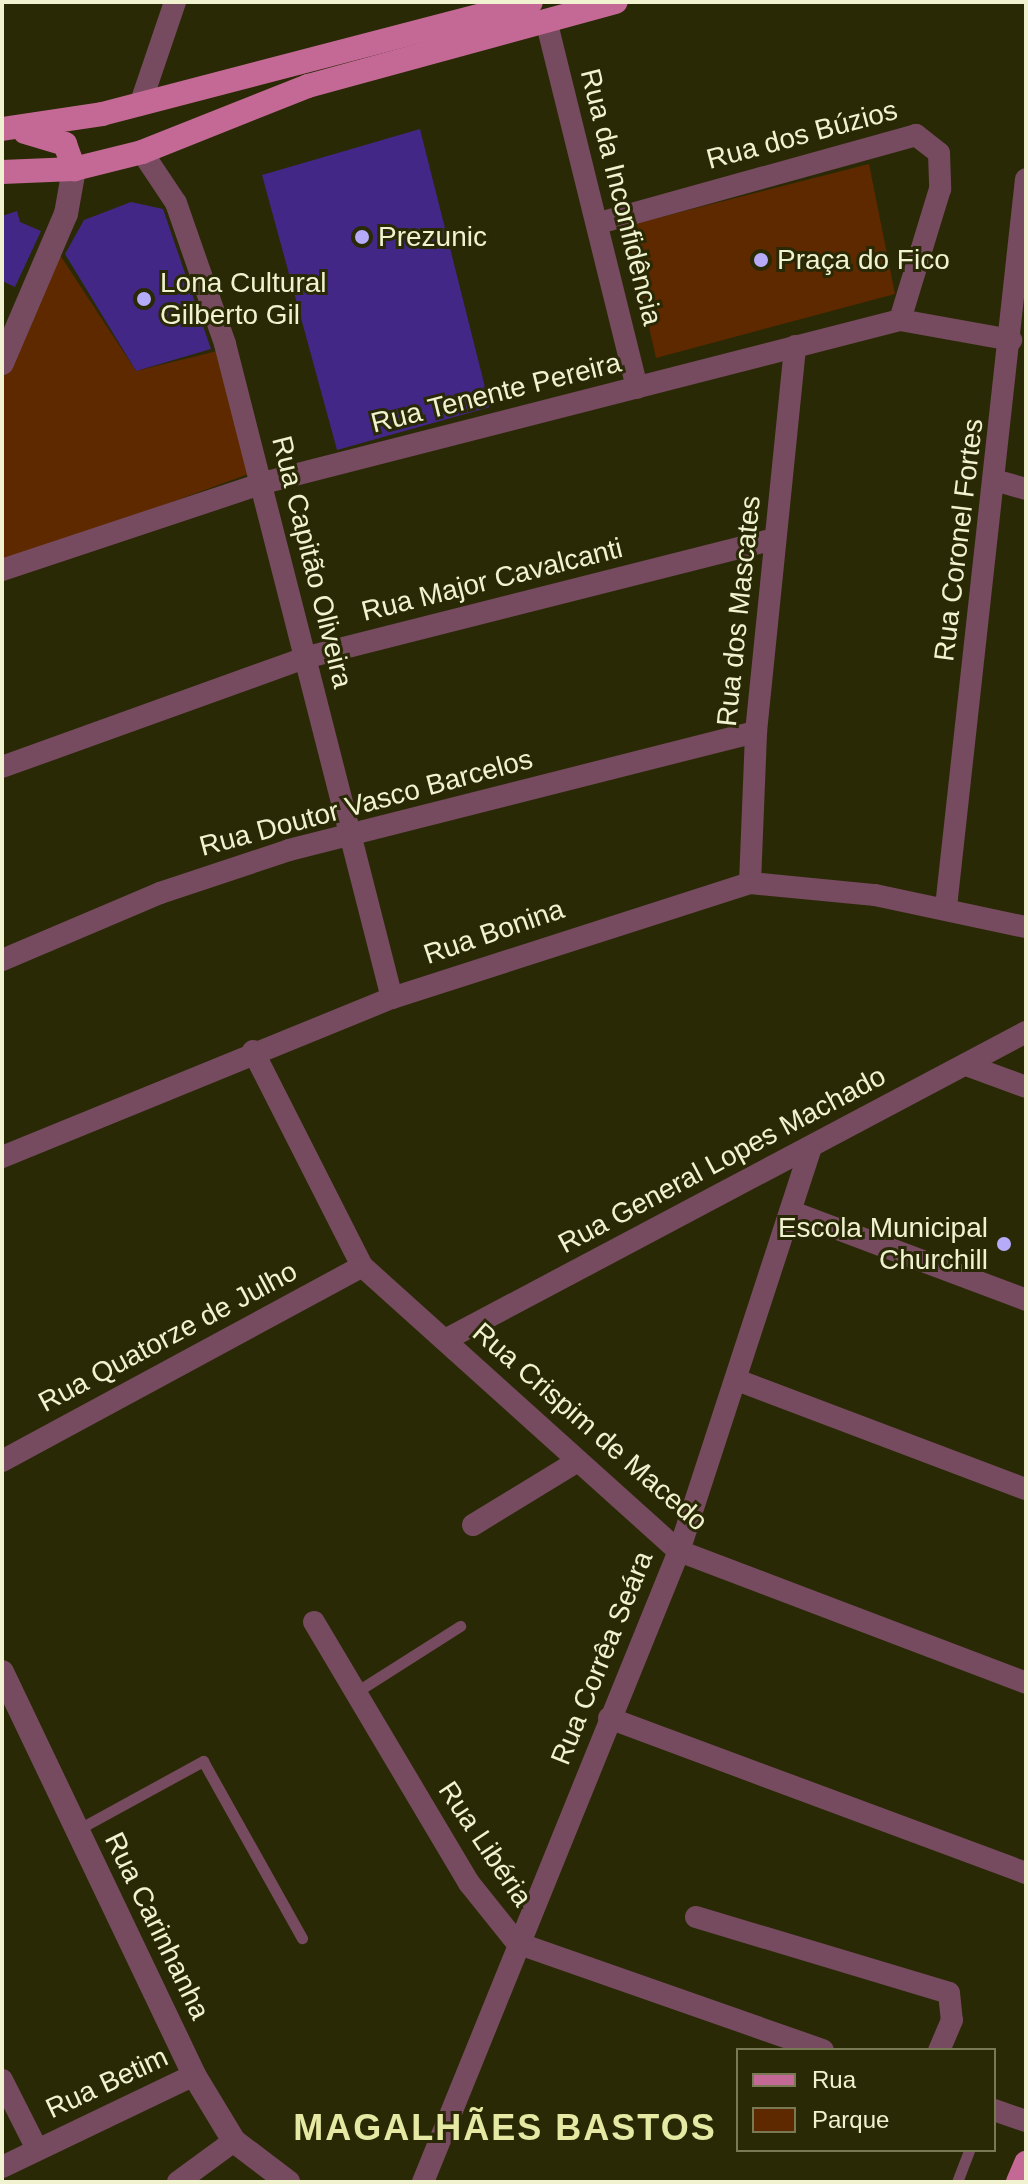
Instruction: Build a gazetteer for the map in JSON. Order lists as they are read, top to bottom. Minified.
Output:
{"streets":{"street":["Rua dos Búzios","Rua da Inconfidência","Rua Tenente Pereira","Rua Coronel Fortes","Rua Capitão Oliveira","Rua Major Cavalcanti","Rua dos Mascates","Rua Doutor Vasco Barcelos","Rua Bonina","Rua General Lopes Machado","Rua Quatorze de Julho","Rua Crispim de Macedo","Rua Corrêa Seára","Rua Libéria","Rua Carinhanha","Rua Betim"]},"crossings":[["Rua dos Búzios","Rua da Inconfidência"],["Rua dos Búzios","Rua Tenente Pereira"],["Rua da Inconfidência","Rua Tenente Pereira"],["Rua Tenente Pereira","Rua Coronel Fortes"],["Rua Tenente Pereira","Rua Capitão Oliveira"],["Rua Tenente Pereira","Rua dos Mascates"],["Rua Coronel Fortes","Rua Bonina"],["Rua Capitão Oliveira","Rua Major Cavalcanti"],["Rua Capitão Oliveira","Rua Doutor Vasco Barcelos"],["Rua Capitão Oliveira","Rua Bonina"],["Rua Major Cavalcanti","Rua dos Mascates"],["Rua dos Mascates","Rua Doutor Vasco Barcelos"],["Rua dos Mascates","Rua Bonina"],["Rua Bonina","Rua Crispim de Macedo"],["Rua General Lopes Machado","Rua Crispim de Macedo"],["Rua General Lopes Machado","Rua Corrêa Seára"],["Rua Quatorze de Julho","Rua Crispim de Macedo"],["Rua Crispim de Macedo","Rua Corrêa Seára"],["Rua Corrêa Seára","Rua Libéria"],["Rua Carinhanha","Rua Betim"]],"districts":["MAGALHÃES BASTOS"],"places":["Prezunic","Praça do Fico","Lona Cultural Gilberto Gil","Escola Municipal Churchill"],"legend":["Rua","Parque"]}
